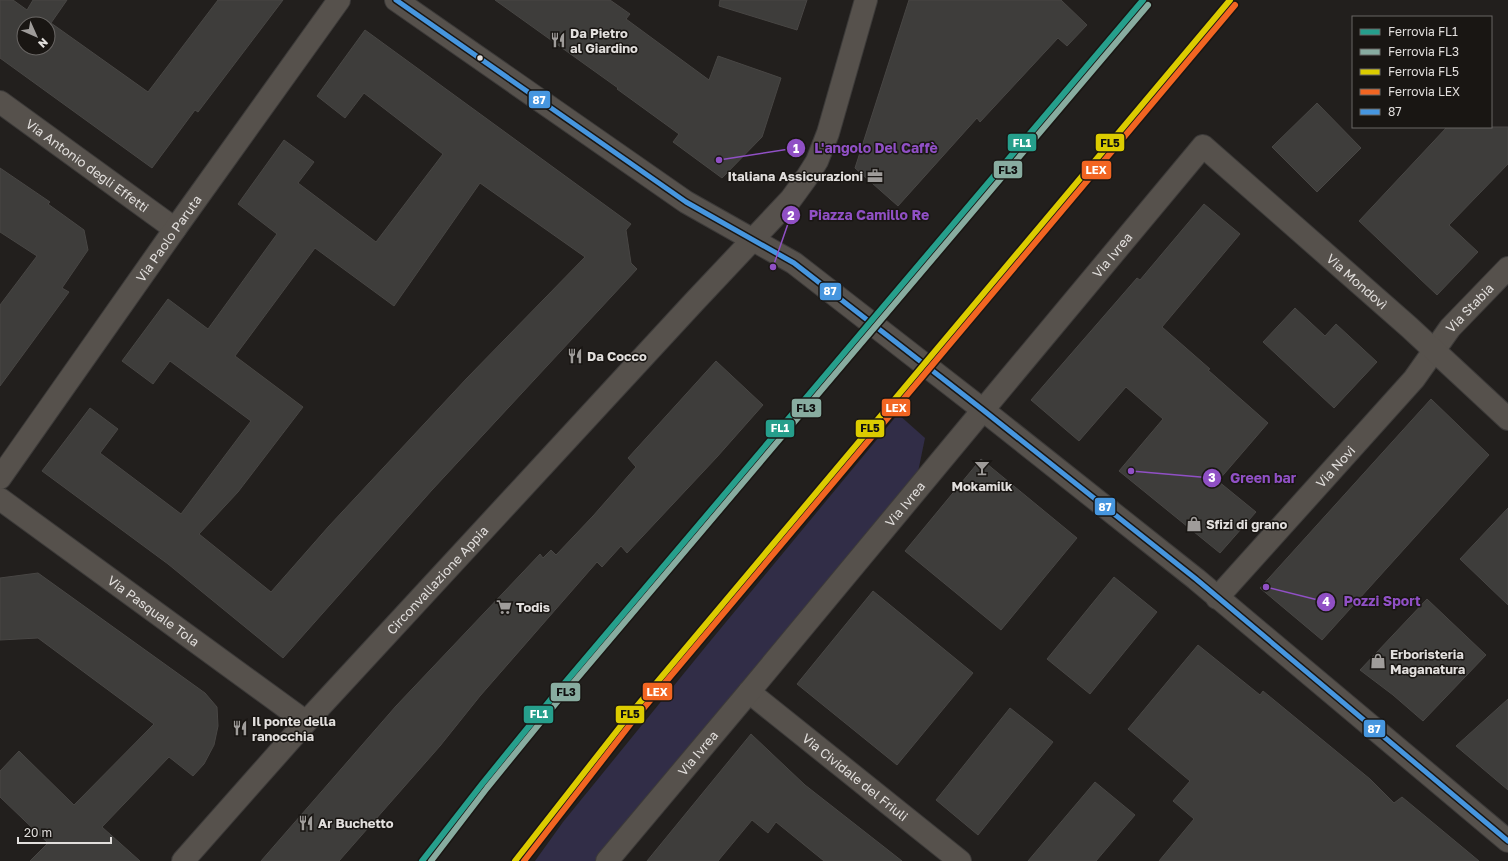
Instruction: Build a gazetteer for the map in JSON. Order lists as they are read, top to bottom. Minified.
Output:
{"streets":{"street":["Via Antonio degli Effetti","Via Paolo Paruta","Via Ivrea","Via Mondovì","Via Stabia","Via Novi","Circonvallazione Appia","Via Pasquale Tola","Via Cividale del Friuli"]},"crossings":[["Via Antonio degli Effetti","Via Paolo Paruta"],["Via Ivrea","Via Mondovì"],["Via Ivrea","Via Cividale del Friuli"],["Via Mondovì","Via Stabia"],["Via Mondovì","Via Novi"],["Via Stabia","Via Novi"],["Circonvallazione Appia","Via Pasquale Tola"]],"places":{"restaurant":["Da Pietro al Giardino","Da Cocco","Il ponte della ranocchia","Ar Buchetto"],"other":["L'angolo Del Caffè","Piazza Camillo Re","Green bar","Pozzi Sport"],"office":["Italiana Assicurazioni"],"bar":["Mokamilk"],"shop":["Sfizi di grano","Erboristeria Maganatura"],"supermarket":["Todis"]},"lines":["rail line FL1","rail line FL5","transit line 87","rail line FL3","rail line LEX"],"legend":["Ferrovia FL1","Ferrovia FL3","Ferrovia FL5","Ferrovia LEX","87"],"scale_bar":"20 m","north":"bottom right"}
